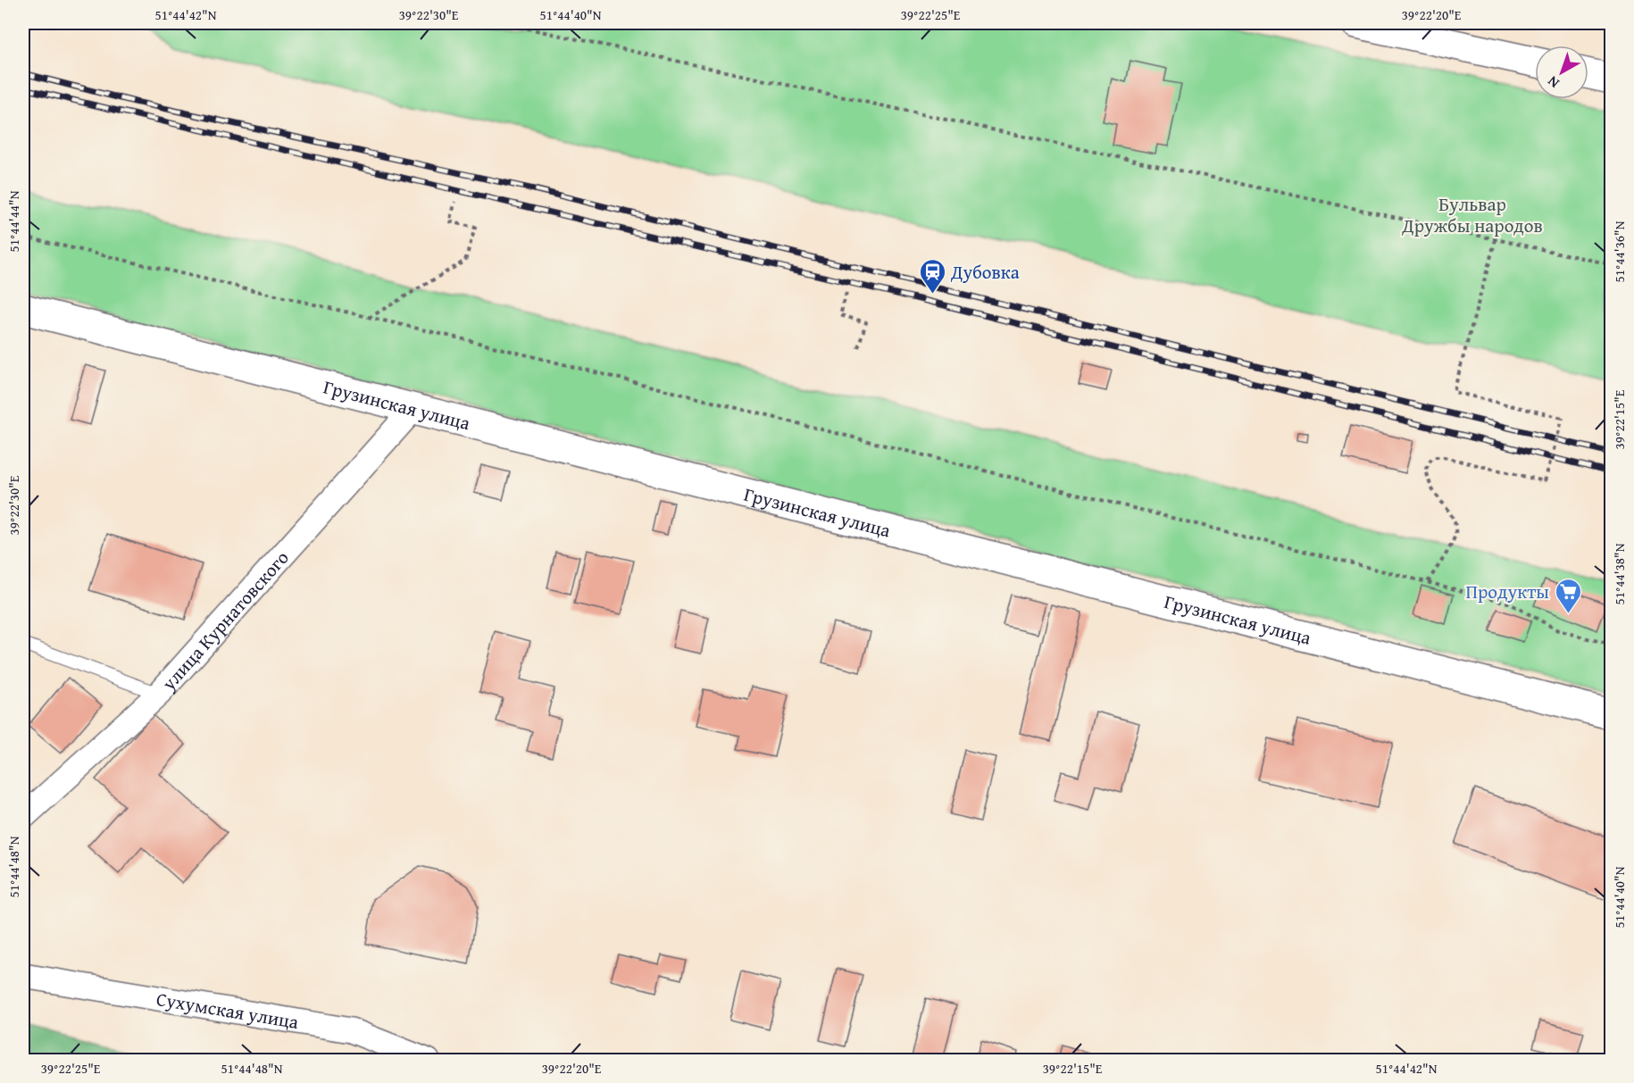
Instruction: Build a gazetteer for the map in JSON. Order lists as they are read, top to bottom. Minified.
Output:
{"streets":{"street":["Грузинская улица","улица Курнатовского","Сухумская улица"]},"crossings":[["Грузинская улица","улица Курнатовского"]],"parks":["Бульвар Дружбы народов"],"places":{"station":["Дубовка"],"supermarket":["Продукты"]},"north":"bottom left","coordinates":["51°44'42\"N","39°22'30\"E","51°44'40\"N","39°22'25\"E","39°22'20\"E","51°44'44\"N","51°44'36\"N","39°22'15\"E","51°44'38\"N","51°44'48\"N"]}
